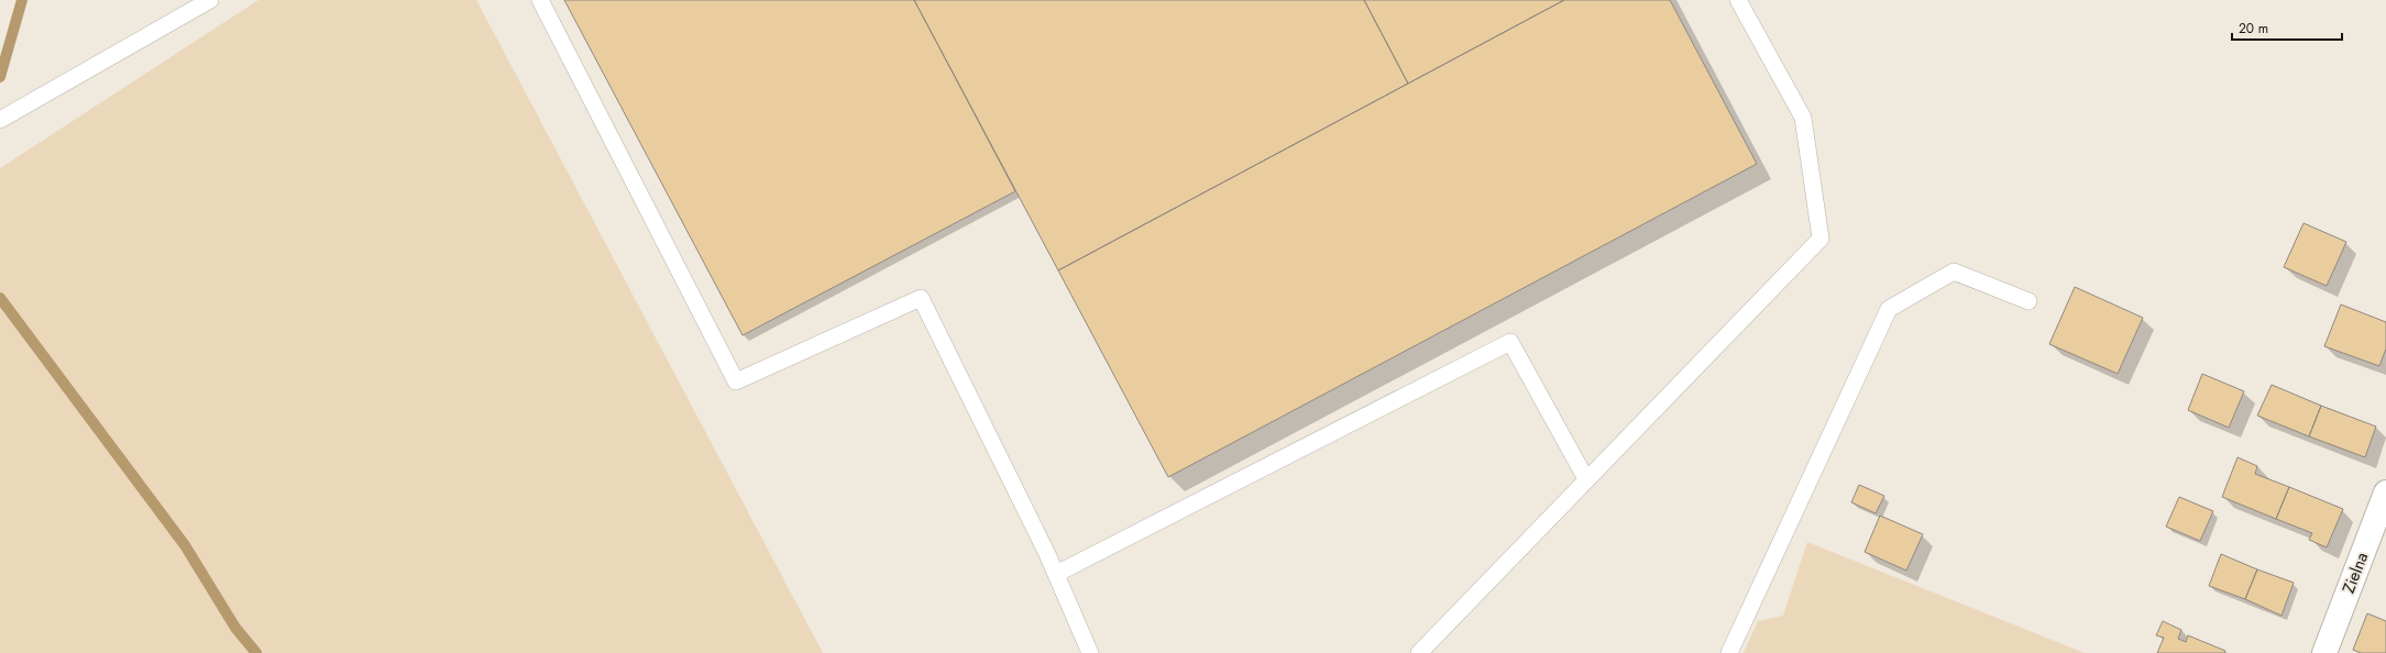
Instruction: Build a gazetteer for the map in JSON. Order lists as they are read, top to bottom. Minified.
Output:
{"streets":{"street":["Zielna"]},"scale_bar":"20 m"}
